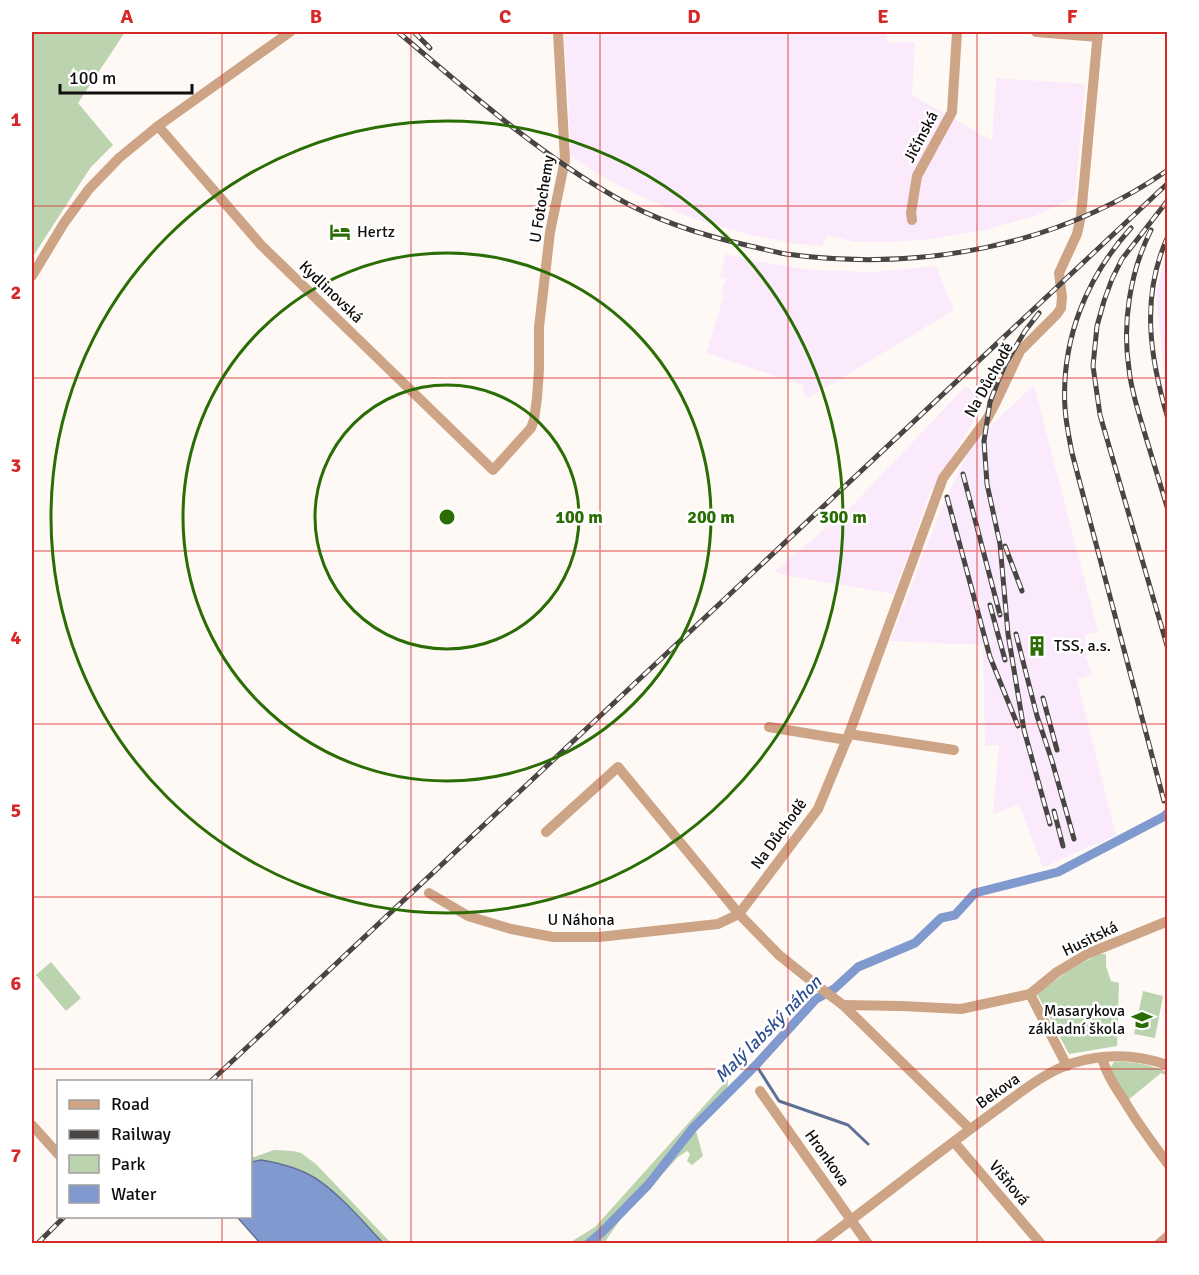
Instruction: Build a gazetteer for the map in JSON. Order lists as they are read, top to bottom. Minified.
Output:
{"streets":{"street":["Jičínská","U Fotochemy","Kydlinovská","Na Důchodě","U Náhona","Husitská","Bekova","Hronkova","Višňová"]},"crossings":[["U Fotochemy","Kydlinovská"],["Na Důchodě","U Náhona"],["Bekova","Hronkova"],["Bekova","Višňová"]],"water":["Malý labský náhon"],"places":{"hotel":["Hertz"],"building":["TSS, a.s."],"school or university":["Masarykova základní škola"]},"legend":["Road","Railway","Park","Water"],"scale_bar":"100 m","grid":{"columns":["A","B","C","D","E","F"],"rows":["1","2","3","4","5","6","7"]},"rings":["100 m","200 m","300 m"]}
